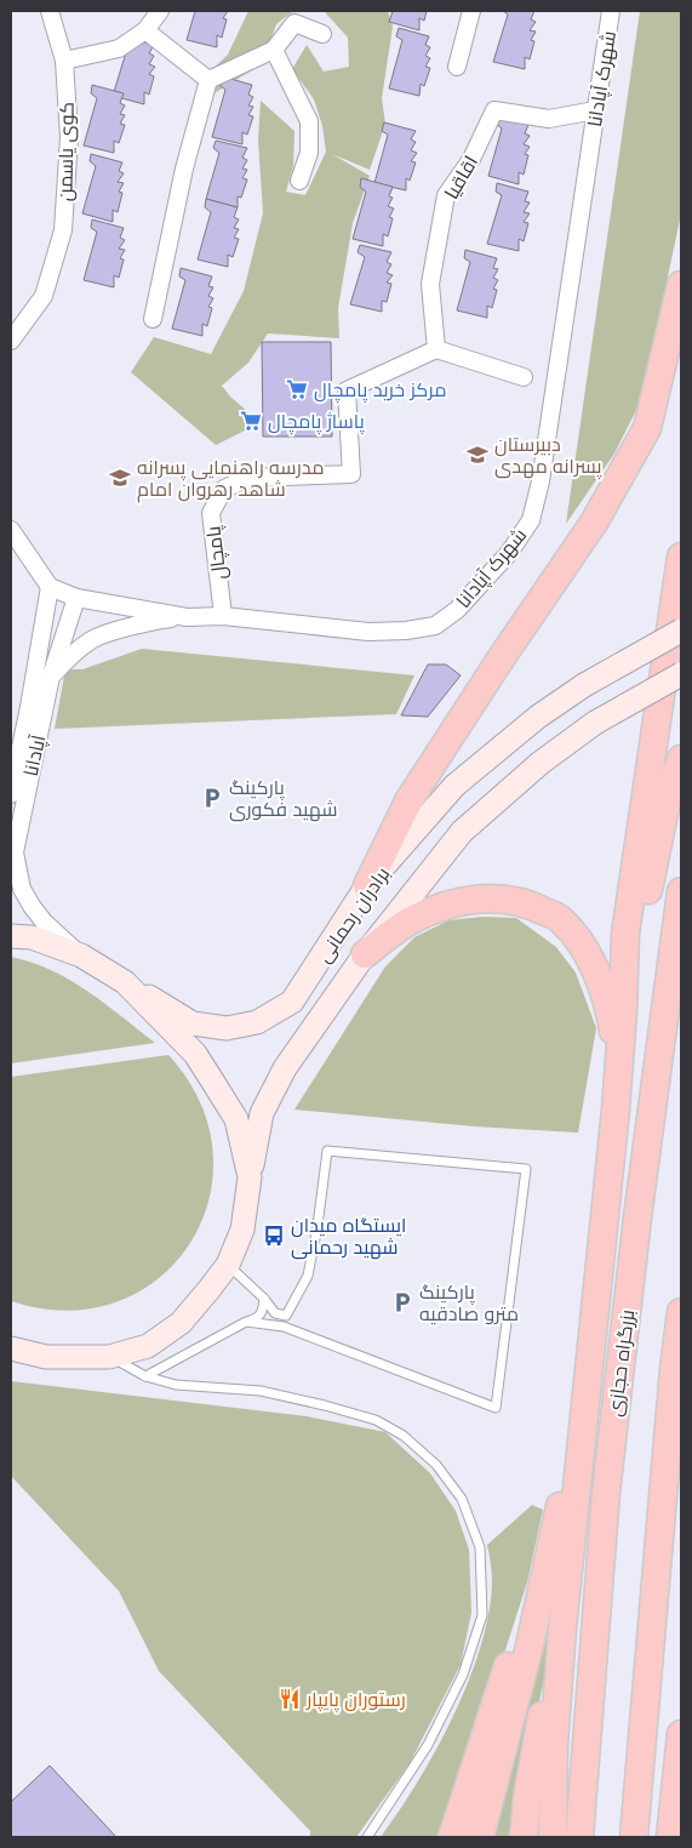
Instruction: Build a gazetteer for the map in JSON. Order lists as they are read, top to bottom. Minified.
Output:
{"streets":{"highway":["بزرگراه حجازی"],"main road":["برادران رحمانی"],"street":["شهرک آپادانا","کوی یاسمن","اقاقیا","پامچال","آپادانا"]},"crossings":[["شهرک آپادانا","اقاقیا"],["شهرک آپادانا","پامچال"],["شهرک آپادانا","آپادانا"],["اقاقیا","پامچال"]],"places":{"supermarket":["مرکز خرید پامچال","پاساژ پامچال"],"school or university":["دبیرستان پسرانه مهدی","مدرسه راهنمایی پسرانه شاهد رهروان امام"],"parking":["پارکینگ شهید فکوری","پارکینگ مترو صادقیه"],"bus stop":["ایستگاه میدان شهید رحمانی"],"restaurant":["رستوران پایپار"]}}
